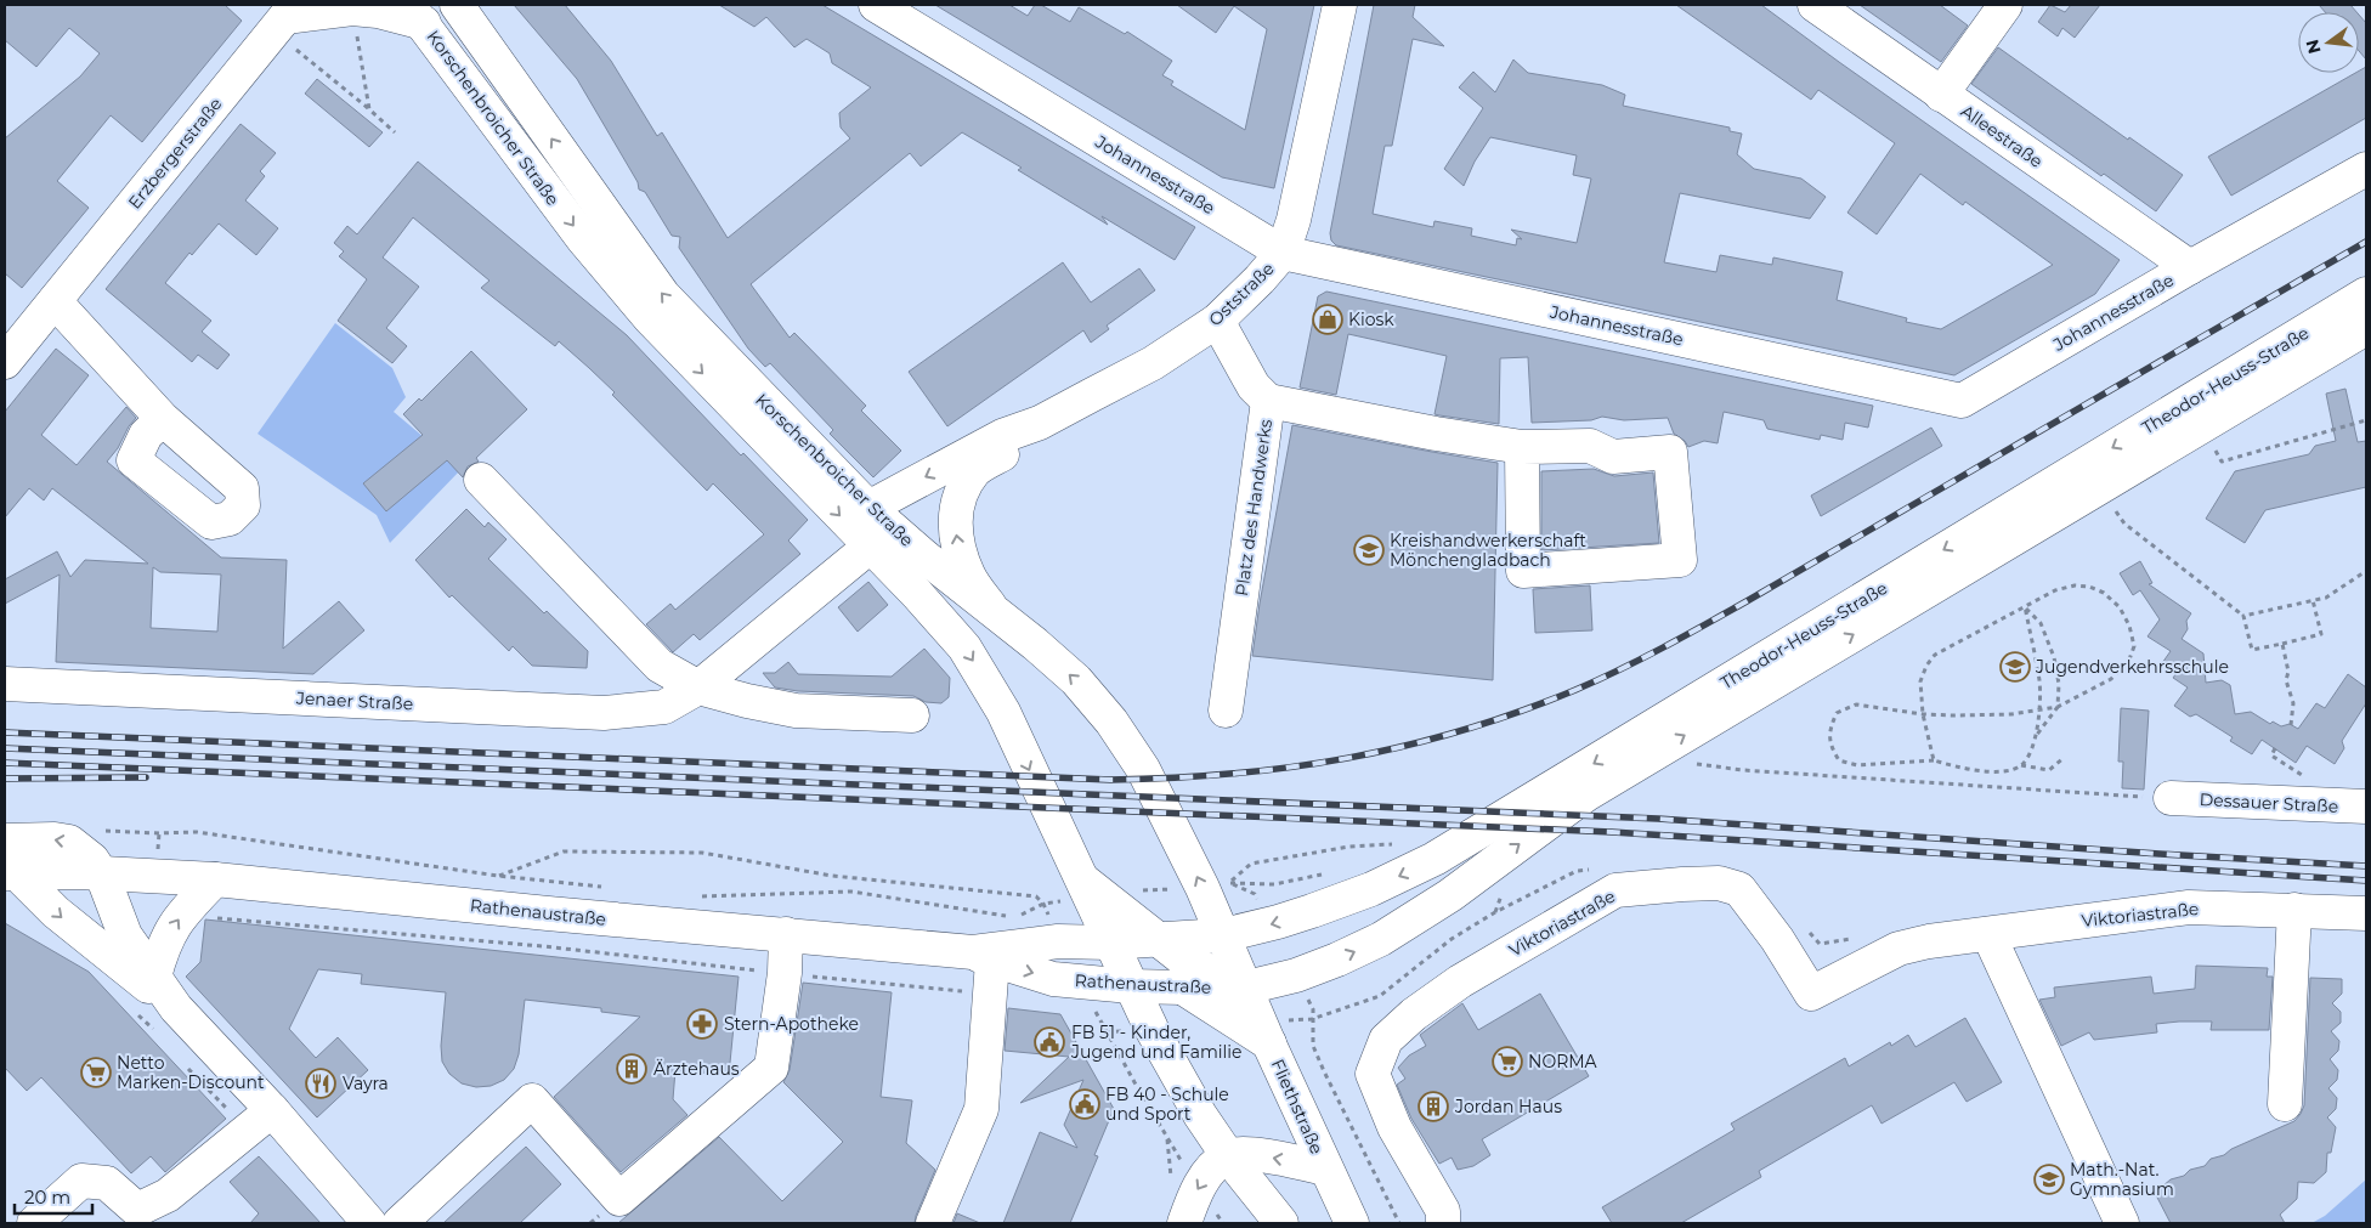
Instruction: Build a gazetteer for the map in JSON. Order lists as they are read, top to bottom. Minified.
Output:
{"streets":{"main road":["Korschenbroicher Straße","Alleestraße","Erzbergerstraße","Johannesstraße","Oststraße","Theodor-Heuss-Straße","Platz des Handwerks","Jenaer Straße","Dessauer Straße","Rathenaustraße","Viktoriastraße","Fliethstraße"]},"crossings":[["Korschenbroicher Straße","Oststraße"],["Korschenbroicher Straße","Theodor-Heuss-Straße"],["Korschenbroicher Straße","Jenaer Straße"],["Korschenbroicher Straße","Rathenaustraße"],["Korschenbroicher Straße","Fliethstraße"],["Alleestraße","Johannesstraße"],["Johannesstraße","Oststraße"],["Oststraße","Platz des Handwerks"],["Theodor-Heuss-Straße","Rathenaustraße"],["Theodor-Heuss-Straße","Fliethstraße"],["Rathenaustraße","Fliethstraße"]],"places":{"shop":["Kiosk"],"school or university":["Kreishandwerkerschaft Mönchengladbach","Jugendverkehrsschule","Math.-Nat. Gymnasium"],"pharmacy":["Stern-Apotheke"],"public building":["FB 51 - Kinder, Jugend und Familie","FB 40 - Schule und Sport"],"supermarket":["NORMA","Netto Marken-Discount"],"building":["Ärztehaus","Jordan Haus"],"restaurant":["Vayra"]},"scale_bar":"20 m","north":"left"}
